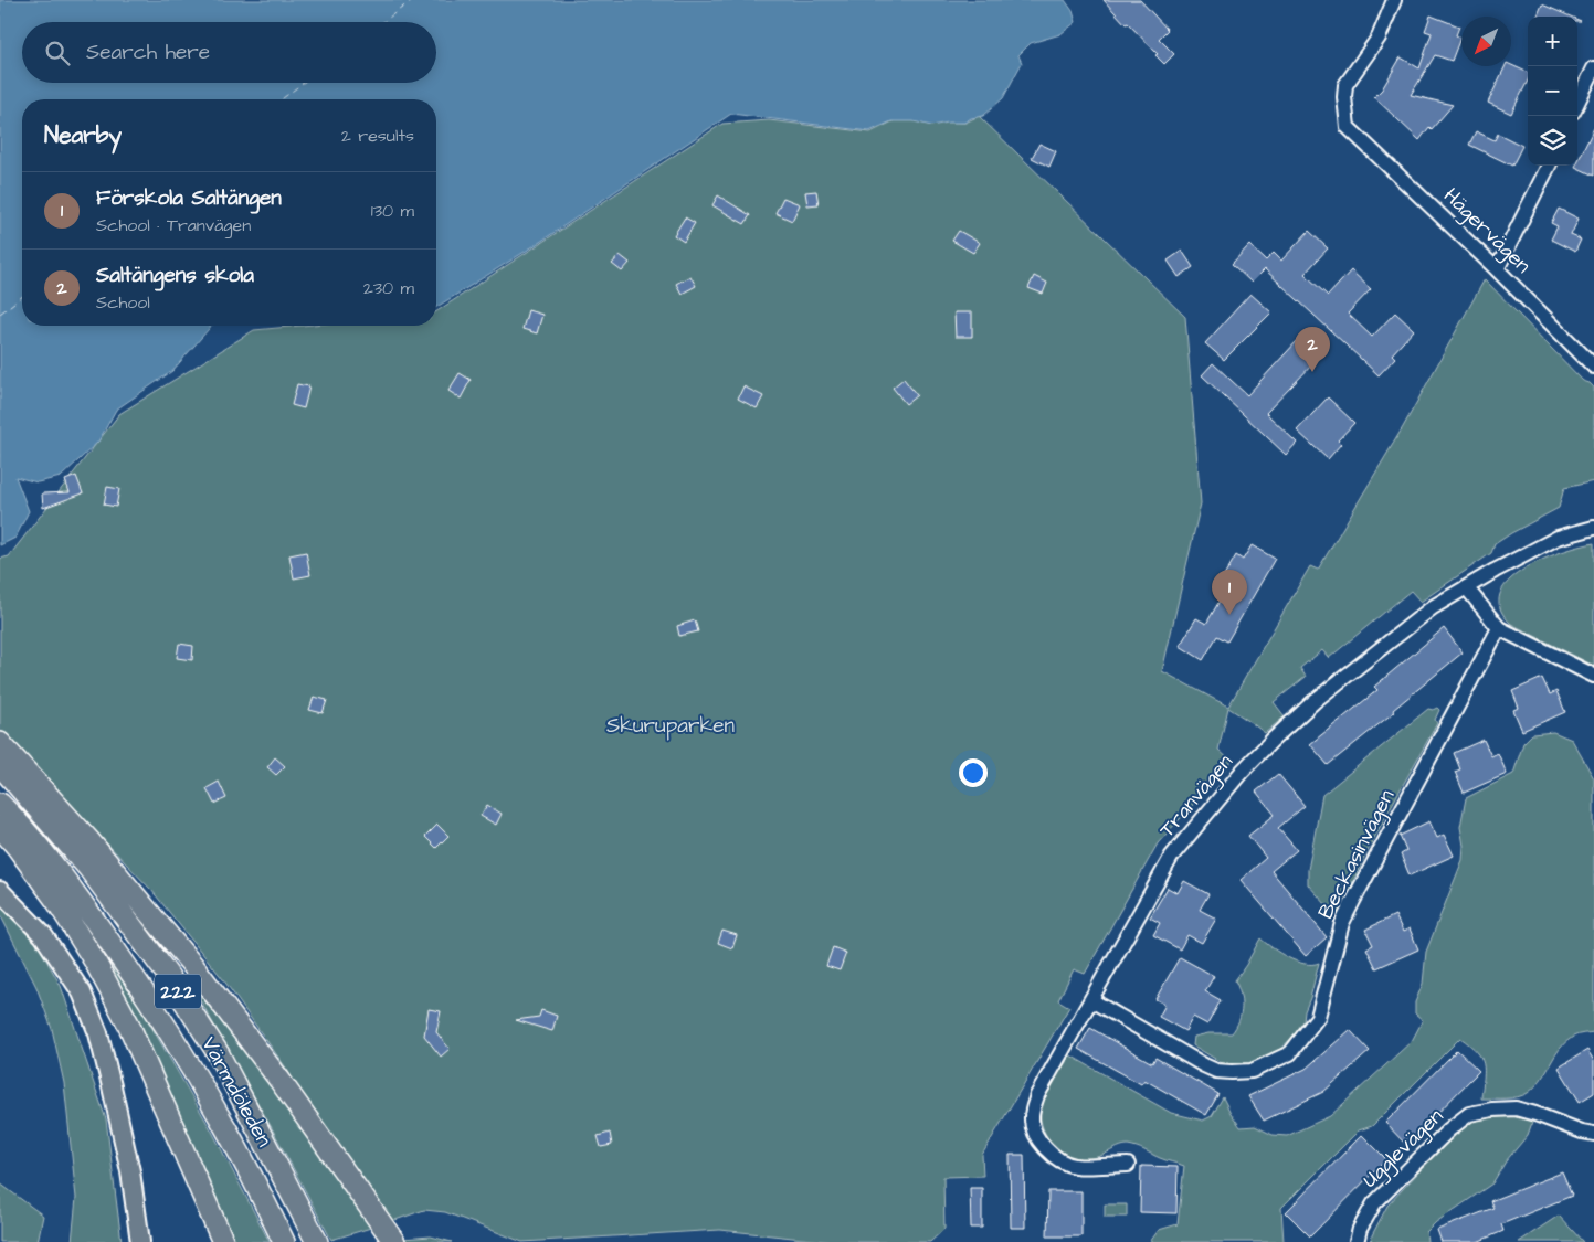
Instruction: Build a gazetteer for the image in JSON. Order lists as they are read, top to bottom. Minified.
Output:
{"streets":{"highway":["222","Värmdöleden"],"street":["Hägervägen","Tranvägen","Beckasinvägen","Ugglevägen"]},"crossings":[["Tranvägen","Beckasinvägen"],["222","Värmdöleden"]],"parks":["Skuruparken"],"north":"bottom left","page":{"map_buttons":["+","−"],"search":"Search here","heading":["Nearby","2 results"],"list":[{"mark":"1","name":"Förskola Saltängen","note":"School · Tranvägen","value":"130 m"},{"mark":"2","name":"Saltängens skola","note":"School","value":"230 m"}],"pins":["2","1"]}}
